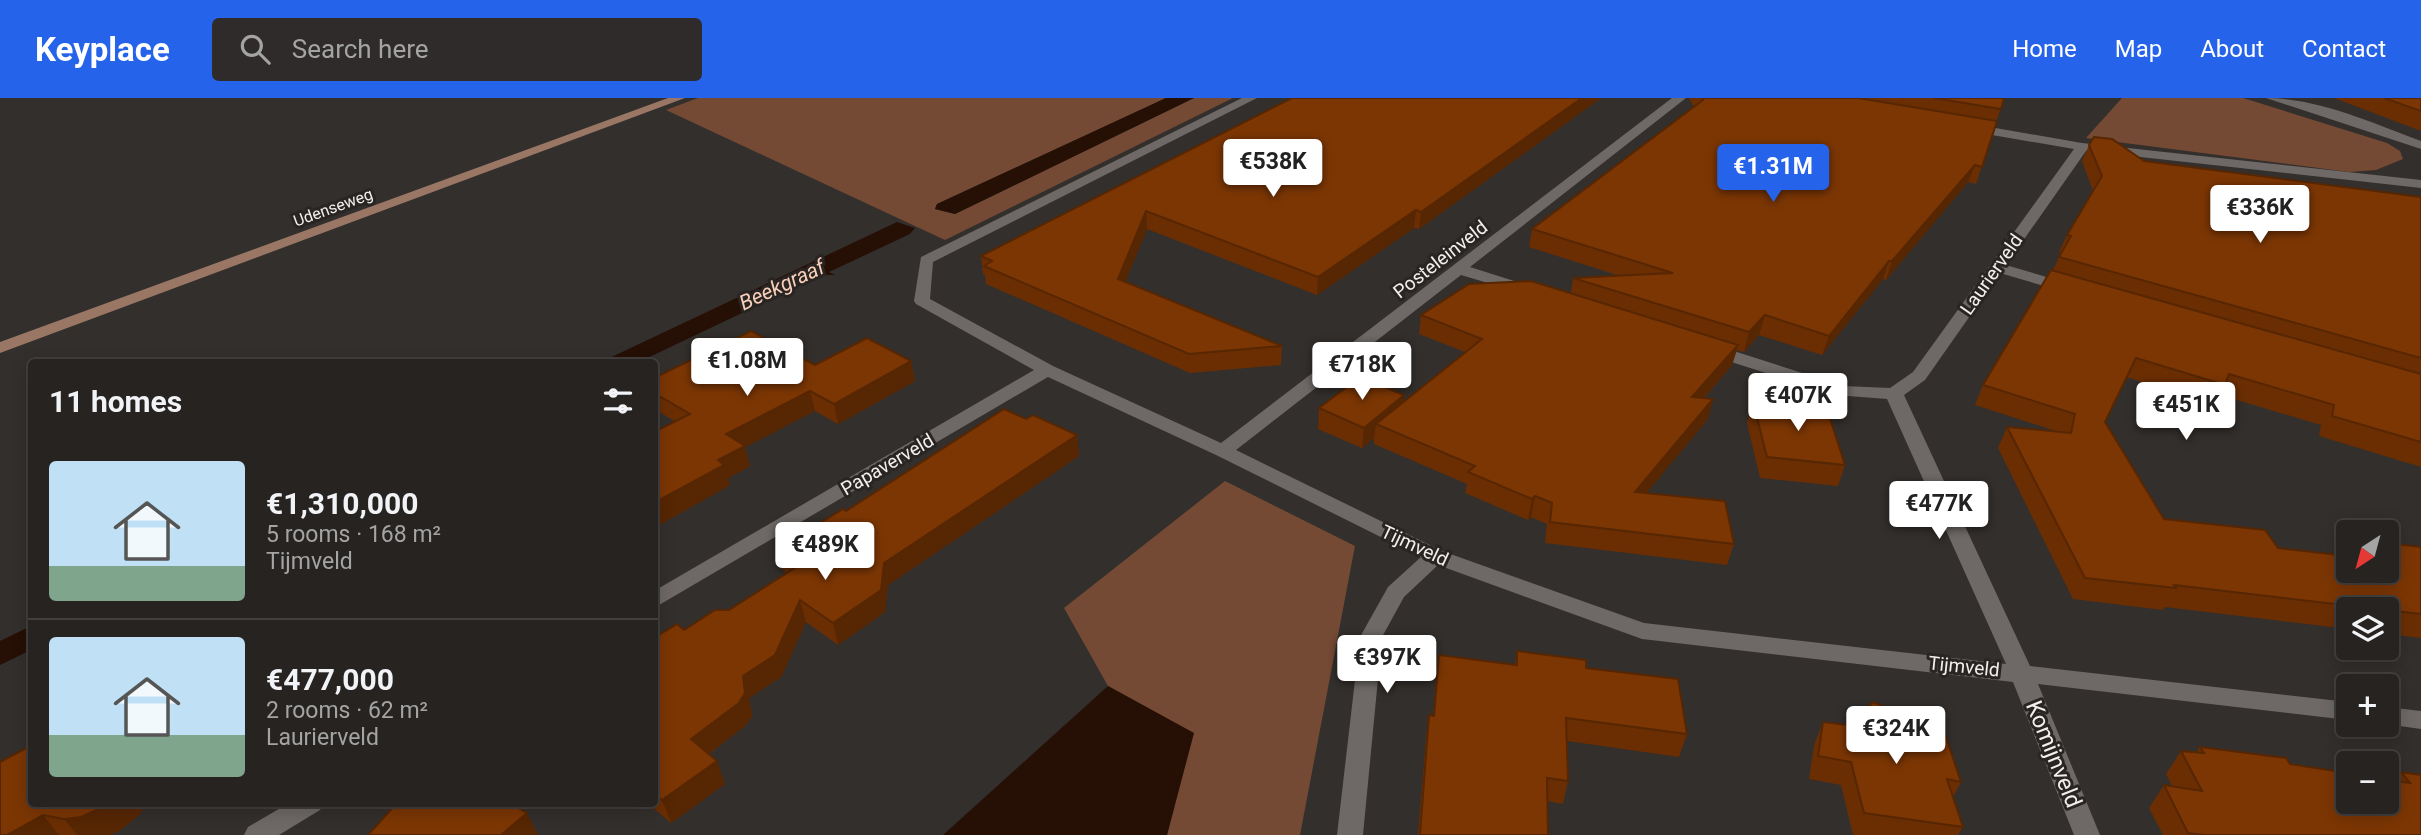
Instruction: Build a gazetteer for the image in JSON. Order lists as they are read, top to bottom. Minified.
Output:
{"streets":{"main road":["Udenseweg"],"street":["Posteleinveld","Laurierveld","Papaverveld","Tijmveld","Komijnveld"]},"crossings":[["Posteleinveld","Tijmveld"],["Papaverveld","Tijmveld"],["Tijmveld","Komijnveld"]],"water":["Beekgraaf"],"north":"bottom left","page":{"header":"Keyplace","search":"Search here","nav":["Home","Map","About","Contact"],"price":["€538K","€1.31M","€336K","€1.08M","€718K","€407K","€451K","€477K","€489K","€397K","€324K"],"heading":"11 homes","list":[{"name":"€1,310,000","note":"5 rooms · 168 m² · Tijmveld"},{"name":"€477,000","note":"2 rooms · 62 m² · Laurierveld"}],"map_buttons":["+","−"]}}
